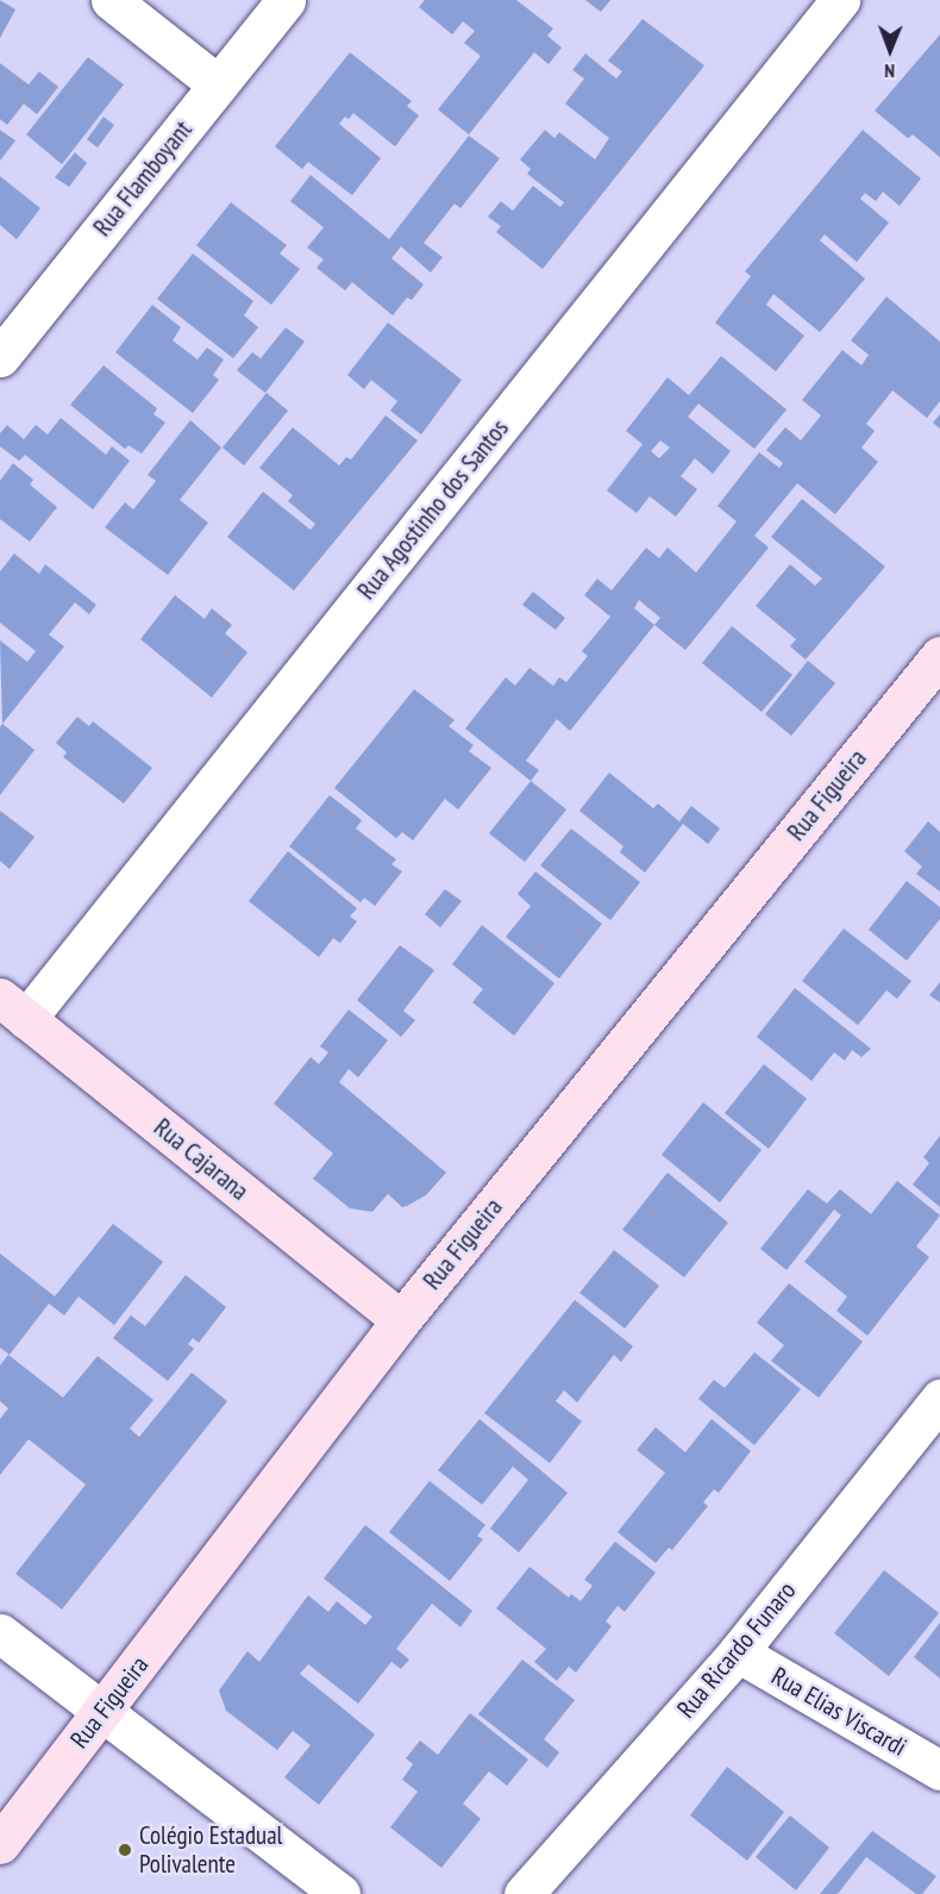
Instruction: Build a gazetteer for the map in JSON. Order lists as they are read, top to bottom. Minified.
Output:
{"streets":{"street":["Rua Flamboyant","Rua Agostinho dos Santos","Rua Figueira","Rua Cajarana","Rua Ricardo Funaro","Rua Elias Viscardi"]},"crossings":[["Rua Agostinho dos Santos","Rua Cajarana"],["Rua Figueira","Rua Cajarana"],["Rua Ricardo Funaro","Rua Elias Viscardi"]],"places":["Colégio Estadual Polivalente"],"north":"bottom"}
